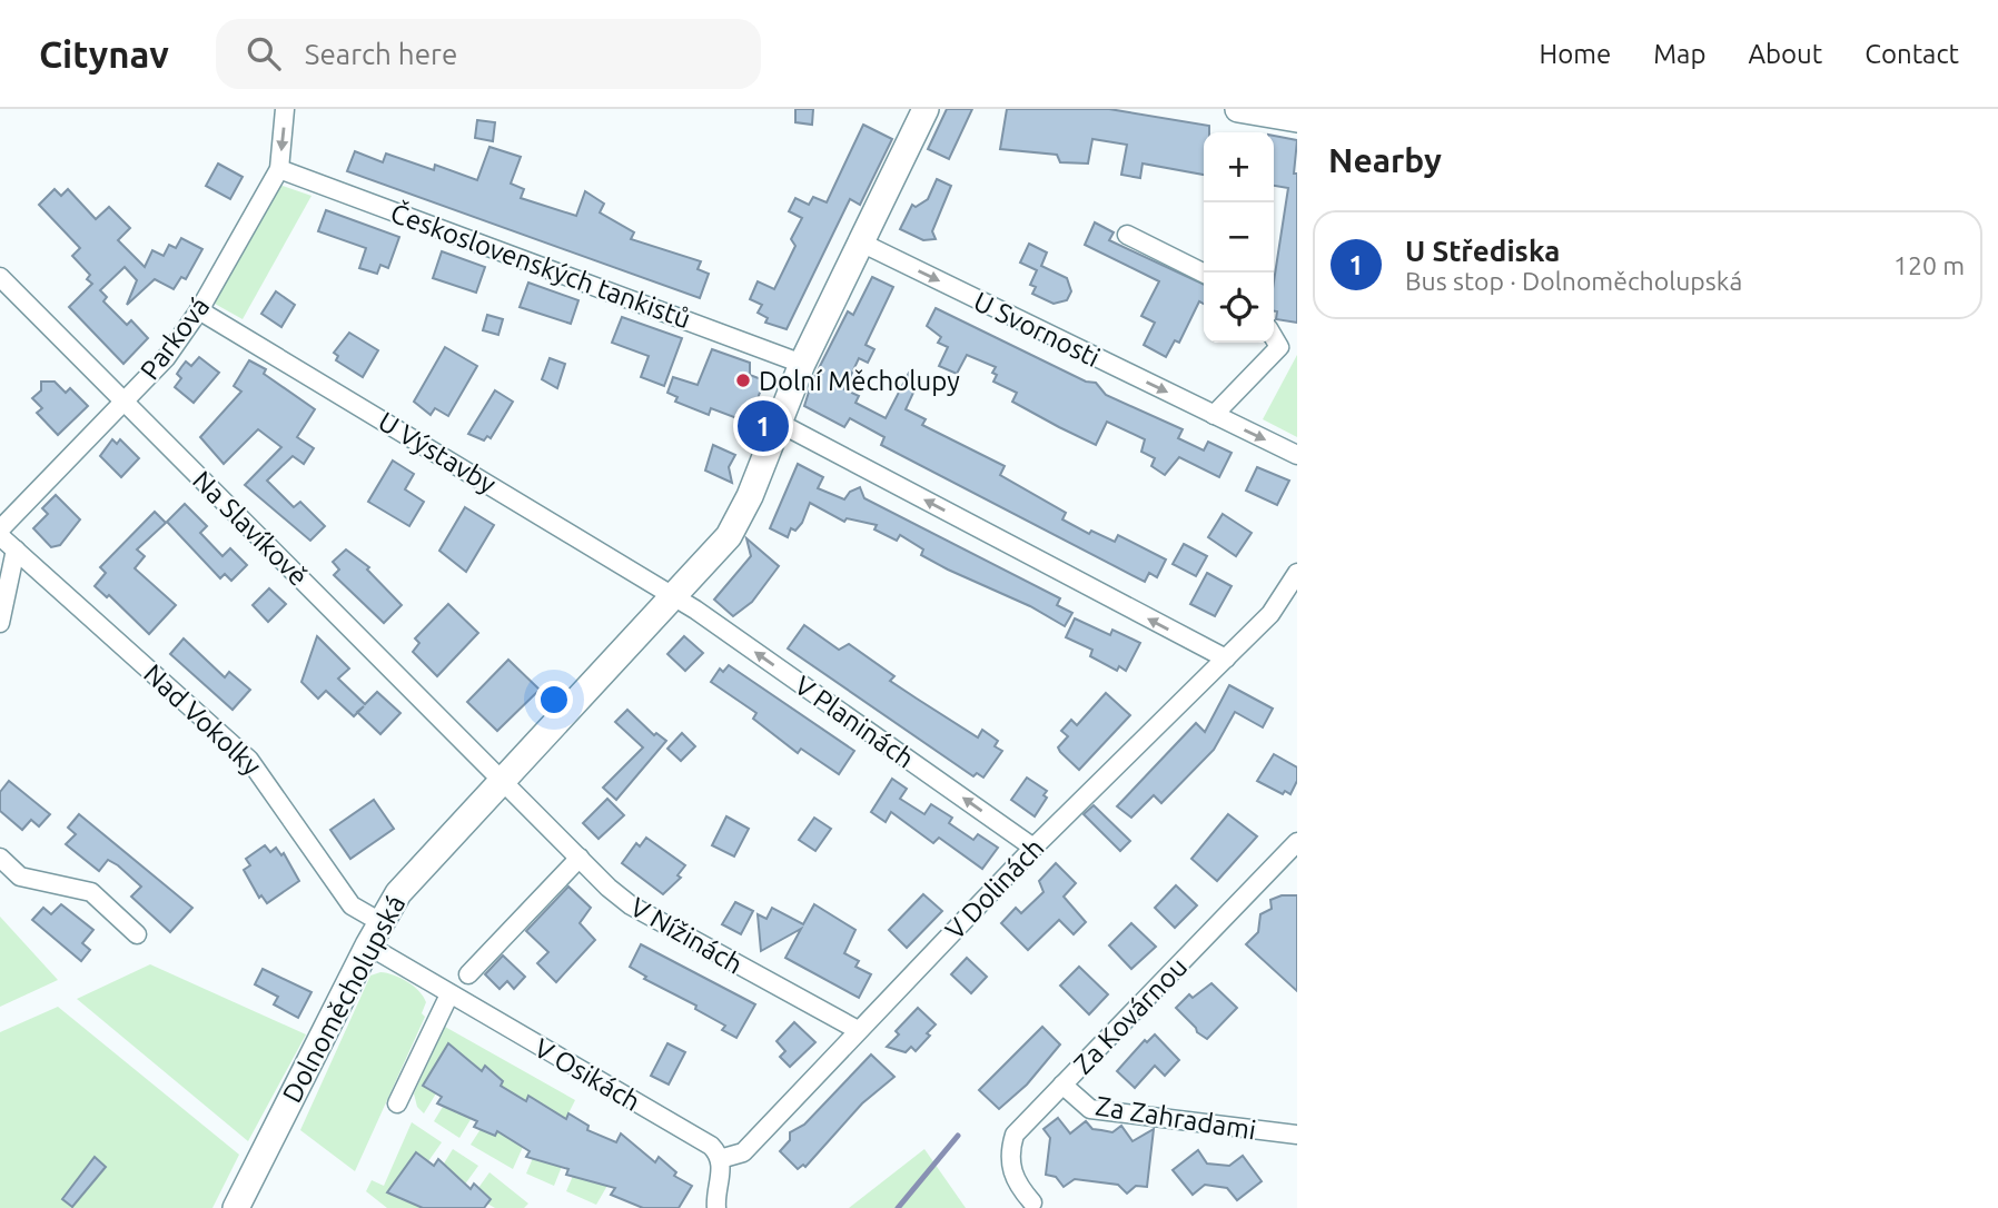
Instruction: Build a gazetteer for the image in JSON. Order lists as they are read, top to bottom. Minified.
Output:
{"streets":{"street":["Československých tankistů","U Svornosti","Parková","U Výstavby","Na Slavíkově","Nad Vokolky","V Planinách","V Dolinách","V Nížinách","Dolnoměcholupská","Za Kovárnou","V Osikách","Za Zahradami"]},"crossings":[["Československých tankistů","Parková"],["Československých tankistů","Dolnoměcholupská"],["U Svornosti","Dolnoměcholupská"],["Parková","U Výstavby"],["Parková","Na Slavíkově"],["U Výstavby","V Planinách"],["U Výstavby","Dolnoměcholupská"],["Na Slavíkově","V Nížinách"],["Na Slavíkově","Dolnoměcholupská"],["Nad Vokolky","Dolnoměcholupská"],["V Planinách","V Dolinách"],["V Planinách","Dolnoměcholupská"],["V Dolinách","V Nížinách"],["V Dolinách","V Osikách"],["V Nížinách","Dolnoměcholupská"],["Dolnoměcholupská","V Osikách"],["Za Kovárnou","Za Zahradami"]],"one_way":["U Svornosti","V Planinách"],"places":["Dolní Měcholupy"],"page":{"header":"Citynav","search":"Search here","nav":["Home","Map","About","Contact"],"heading":"Nearby","map_buttons":["+","−"],"list":[{"mark":"1","name":"U Střediska","note":"Bus stop · Dolnoměcholupská","value":"120 m"}],"pins":"1"}}
